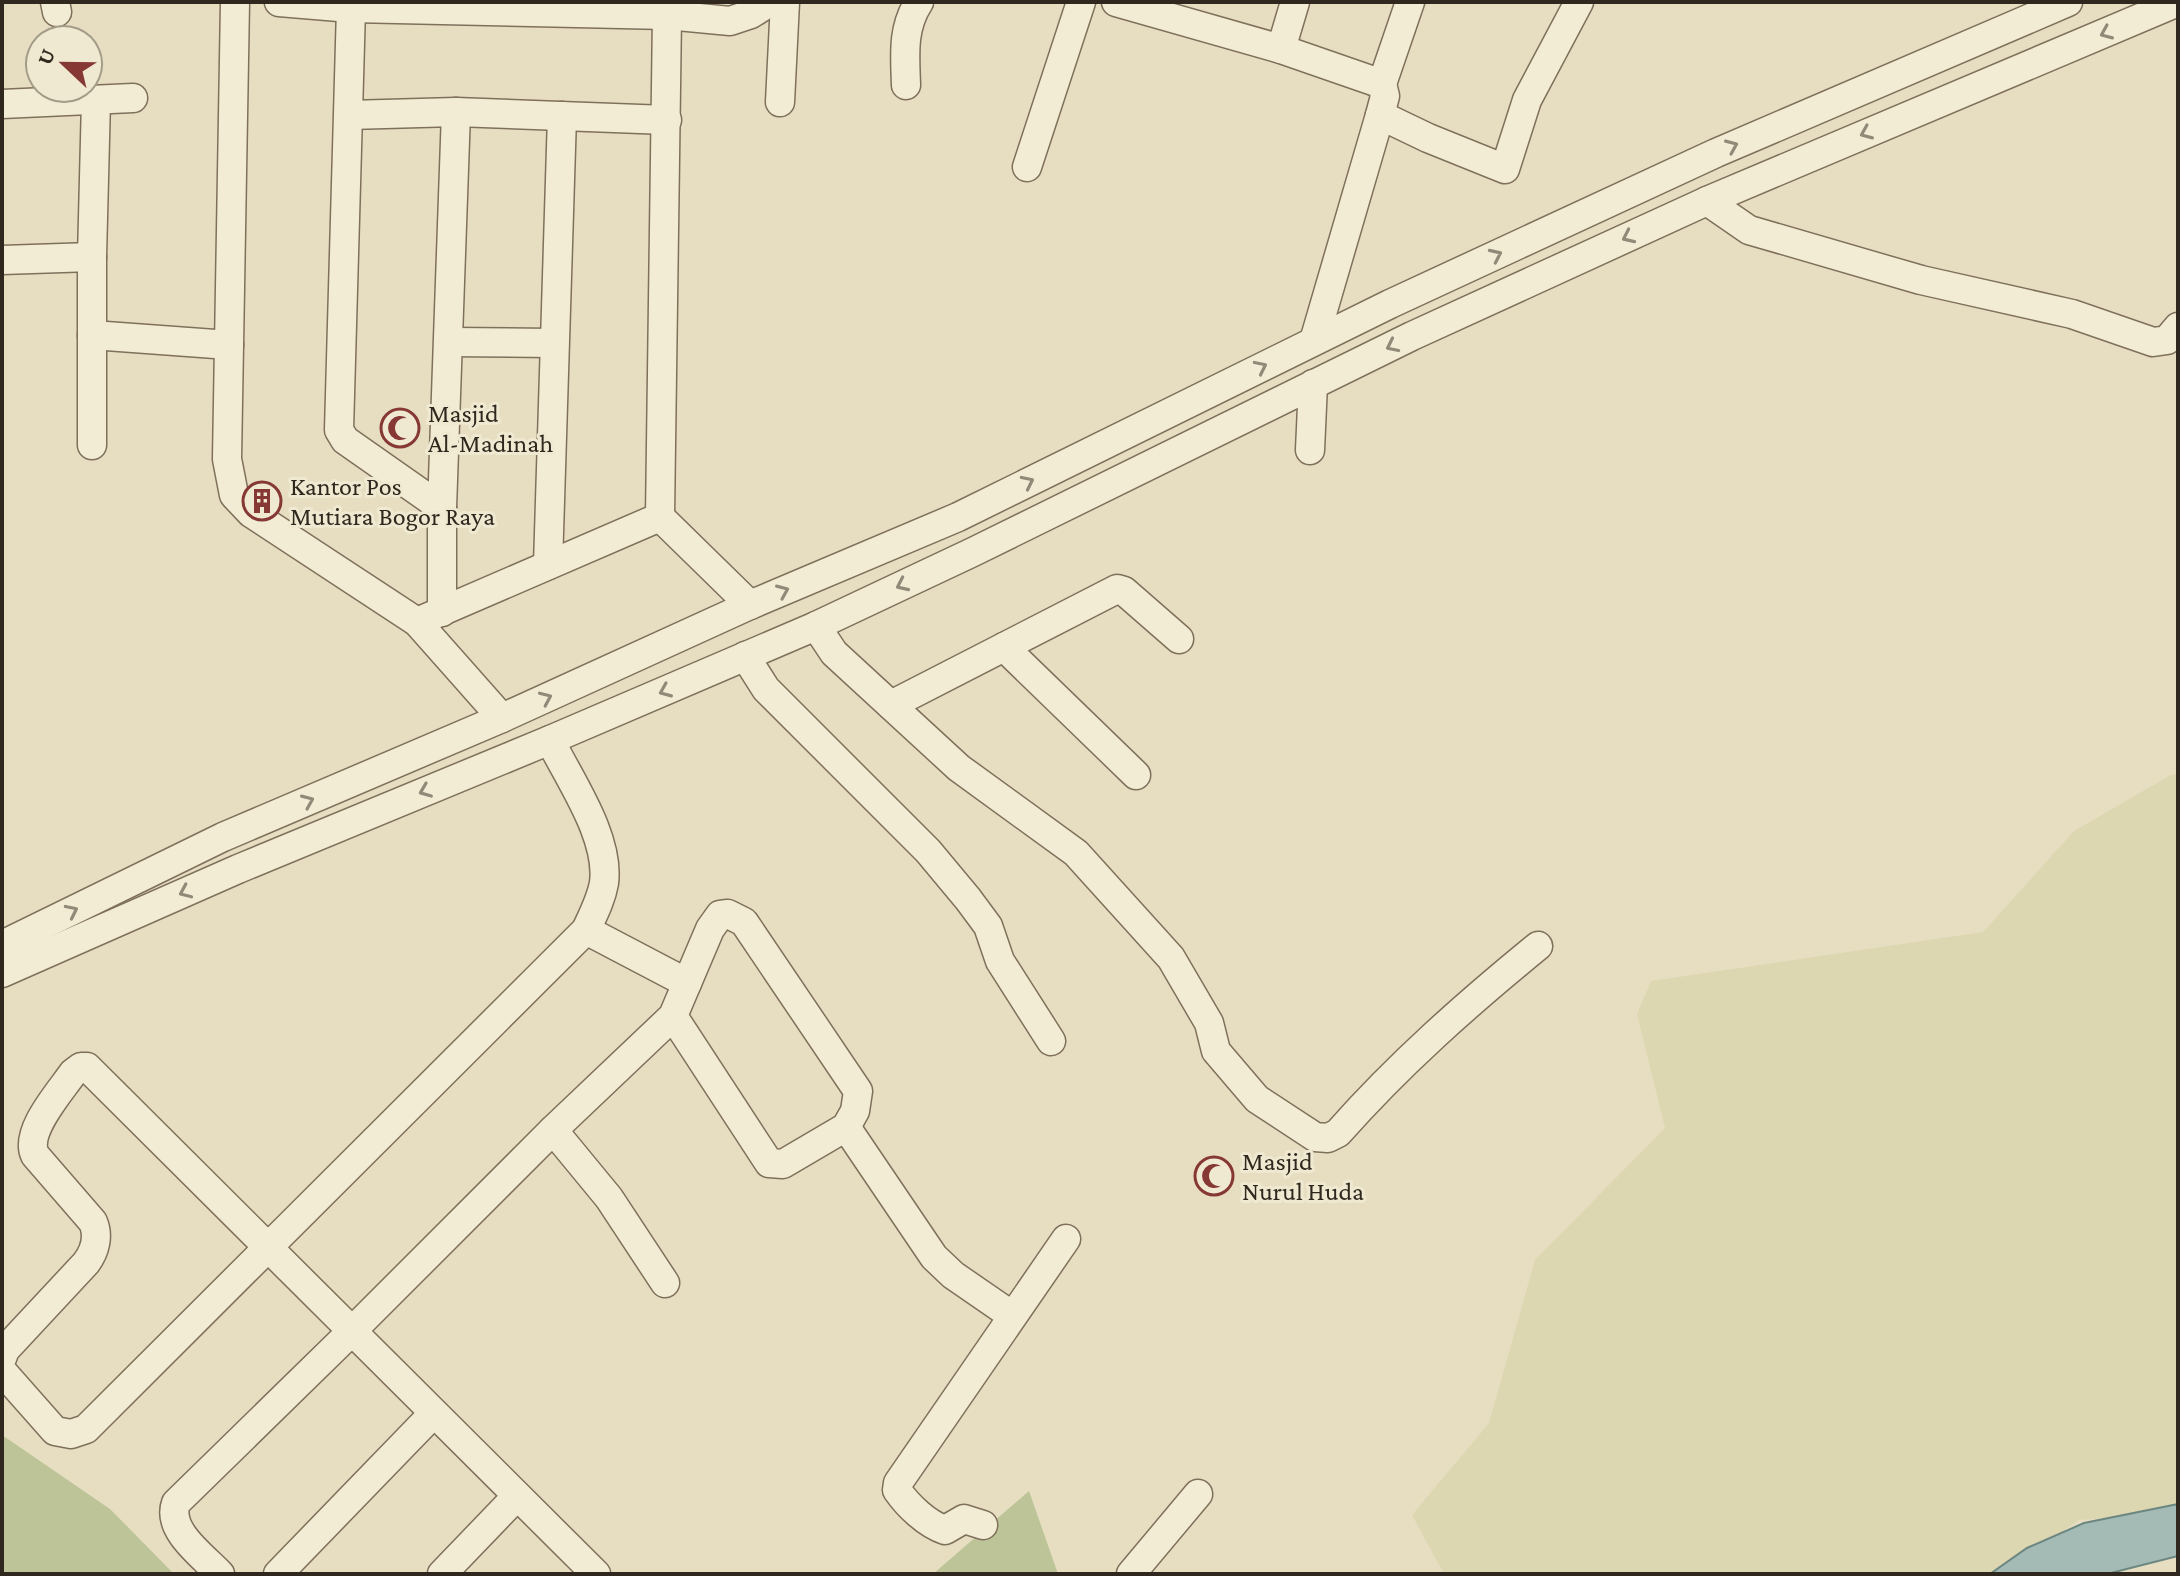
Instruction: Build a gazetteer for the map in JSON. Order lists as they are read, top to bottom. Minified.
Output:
{"places":{"mosque":["Masjid Al-Madinah","Masjid Nurul Huda"],"building":["Kantor Pos Mutiara Bogor Raya"]},"north":"left"}
